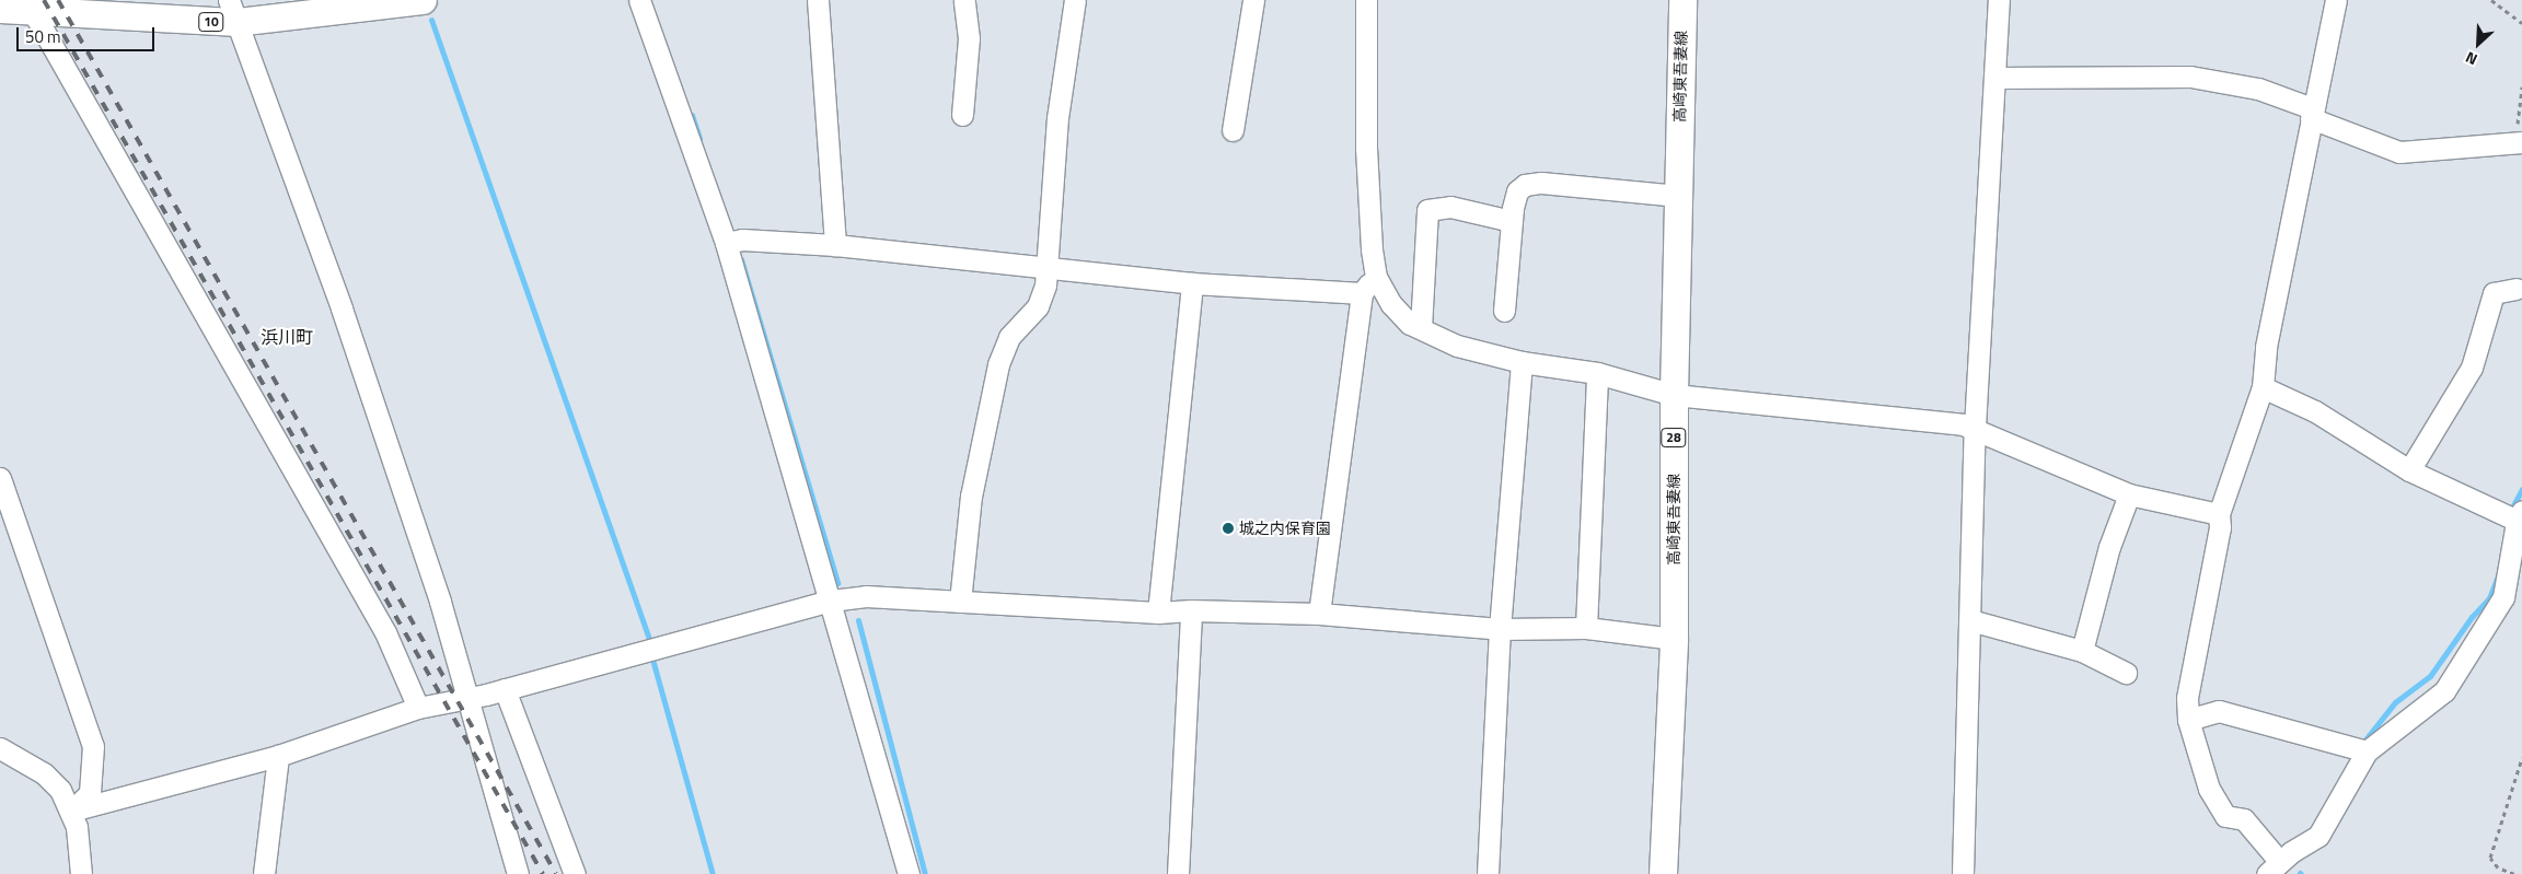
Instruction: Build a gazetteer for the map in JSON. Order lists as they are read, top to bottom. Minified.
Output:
{"streets":{"main road":["10","高崎東吾妻線","28"]},"districts":["浜川町"],"places":["城之内保育園"],"scale_bar":"50 m","north":"bottom left"}
